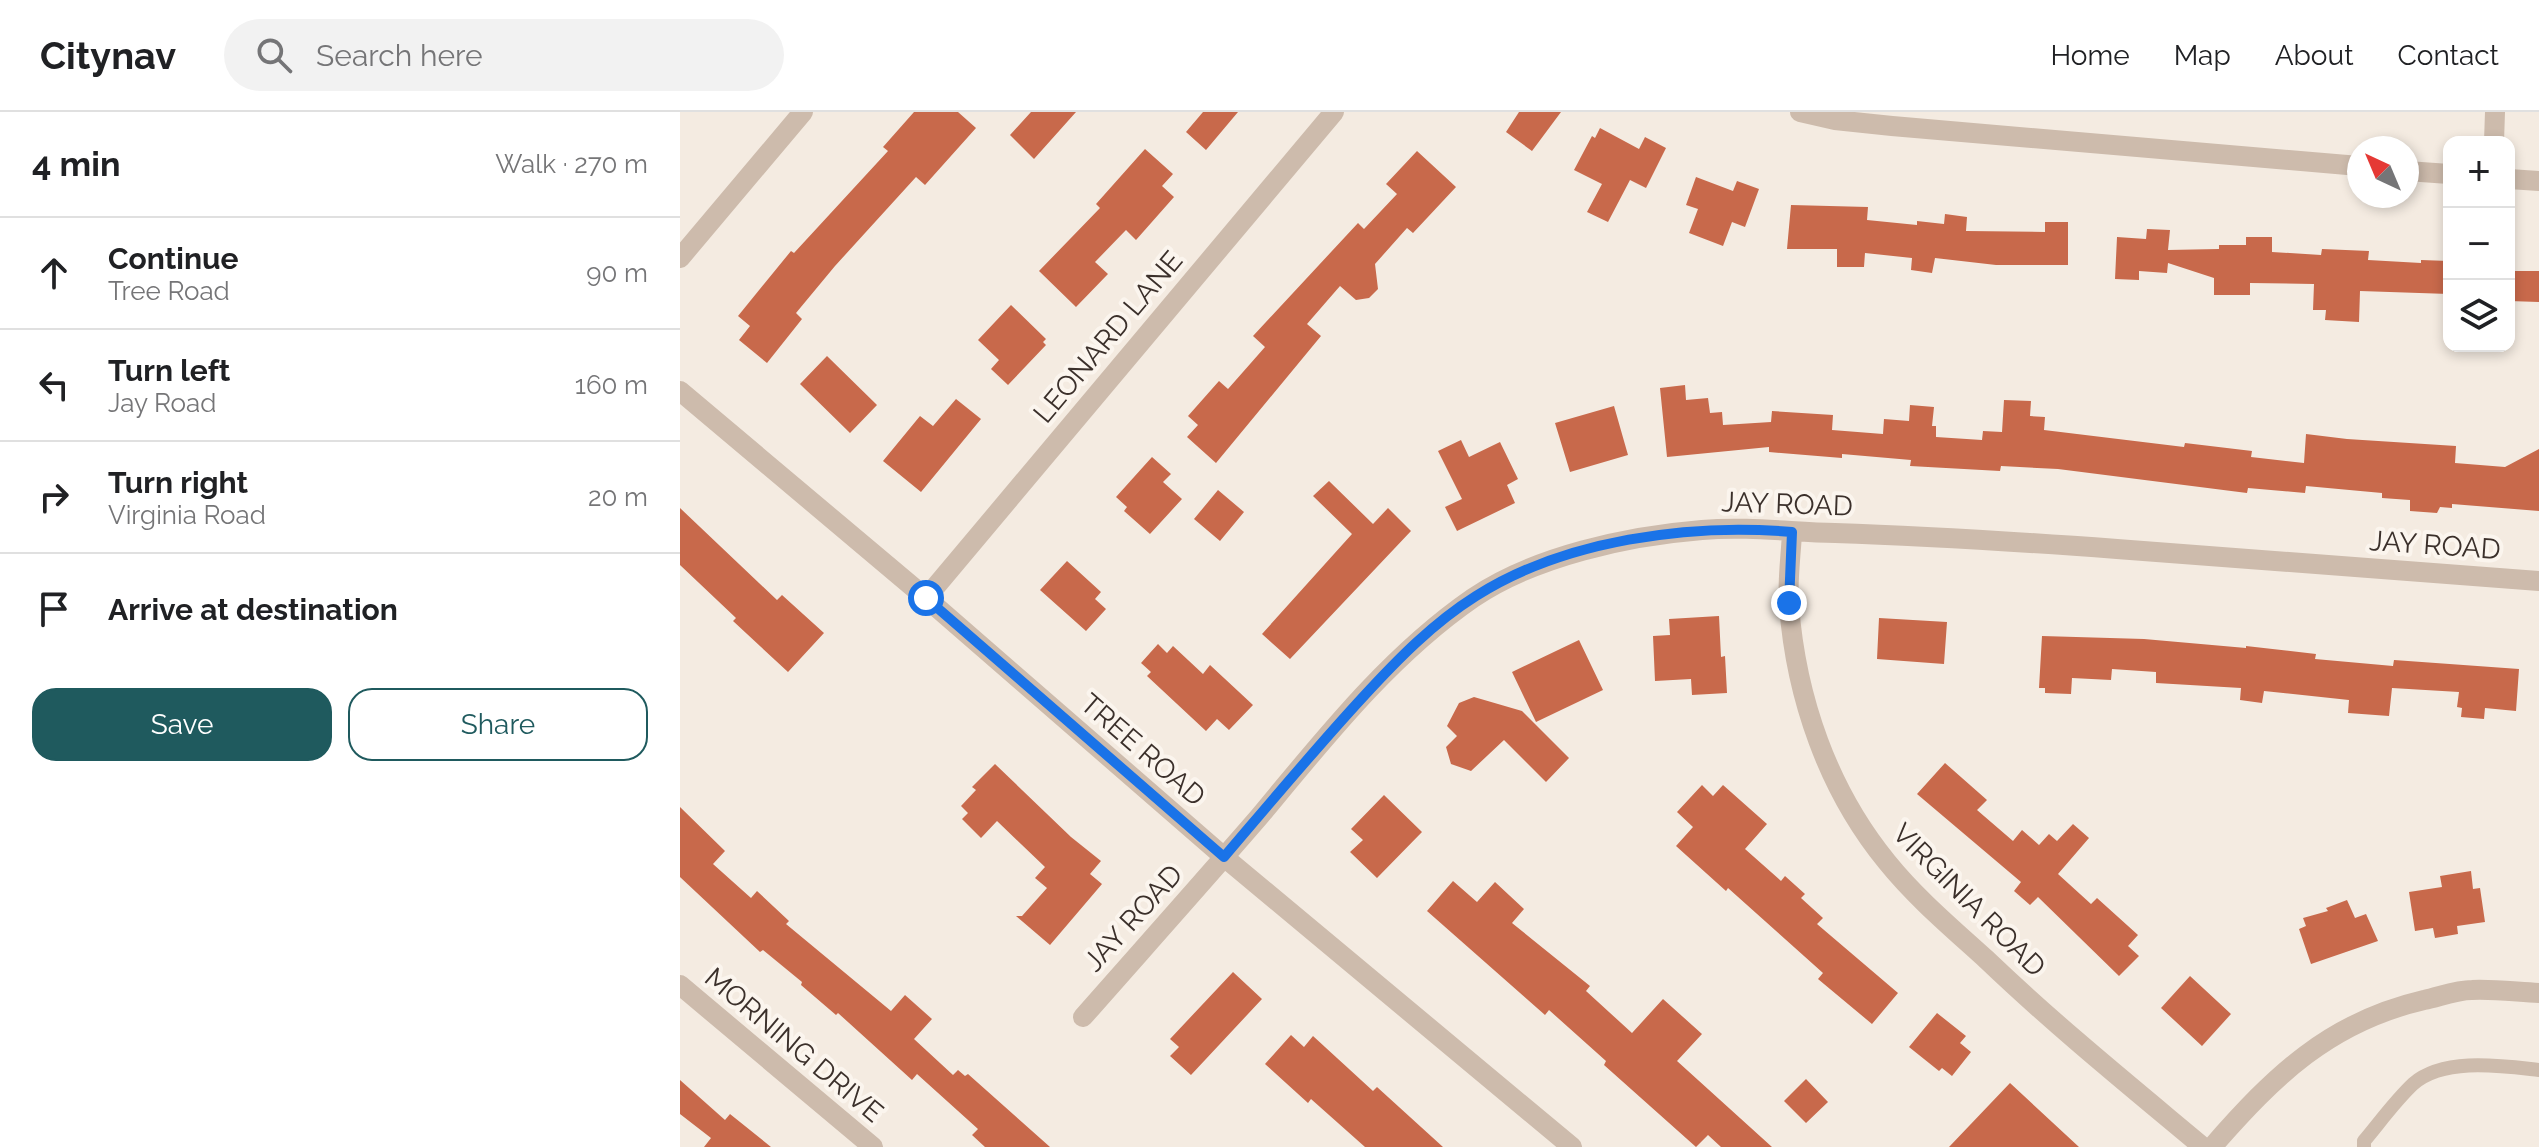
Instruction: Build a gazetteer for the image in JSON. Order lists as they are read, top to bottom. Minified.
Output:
{"streets":{"street":["LEONARD LANE","JAY ROAD","TREE ROAD","VIRGINIA ROAD","MORNING DRIVE"]},"crossings":[["LEONARD LANE","TREE ROAD"],["JAY ROAD","TREE ROAD"],["JAY ROAD","VIRGINIA ROAD"]],"north":"top left","page":{"header":"Citynav","search":"Search here","nav":["Home","Map","About","Contact"],"heading":["4 min","Walk · 270 m"],"map_buttons":["+","−"],"list":[["Continue","Tree Road","90 m"],["Turn left","Jay Road","160 m"],["Turn right","Virginia Road","20 m"],"Arrive at destination"],"buttons":["Save","Share"]}}
